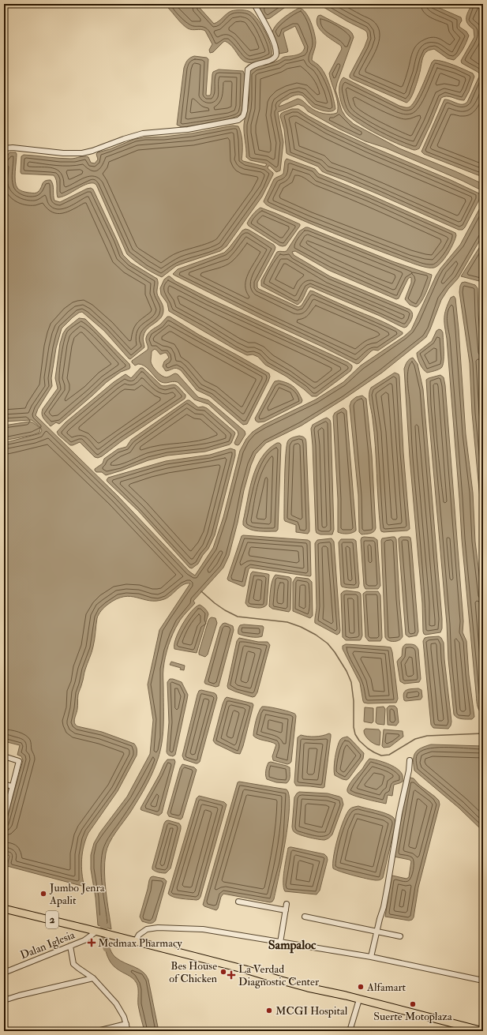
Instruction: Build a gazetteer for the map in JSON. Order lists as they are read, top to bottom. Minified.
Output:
{"streets":{"highway":["2"],"street":["Dalan Iglesia"]},"crossings":[["2","Dalan Iglesia"]],"districts":["Sampaloc"],"places":{"other":["Jumbo Jenra Apalit","Bes House of Chicken","Alfamart","Suerte Motoplaza","MCGI Hospital"],"health":["Medmax Pharmacy","La Verdad Diagnostic Center"]}}
